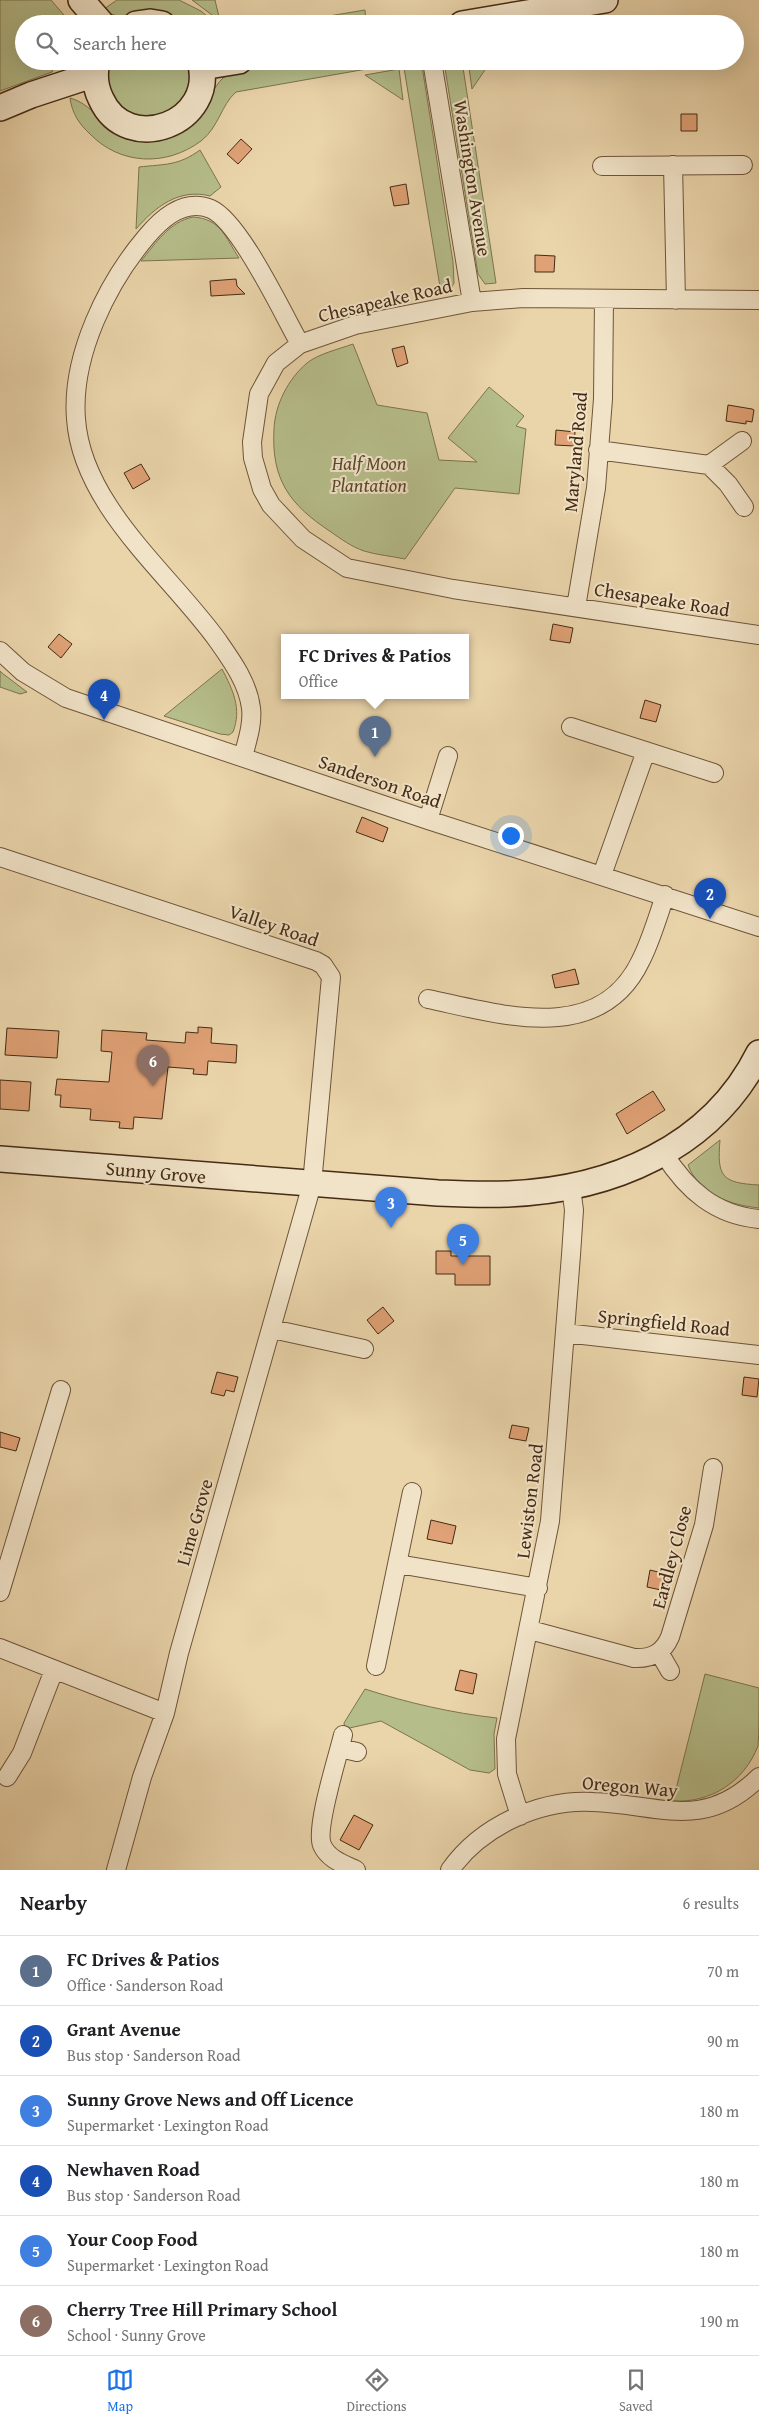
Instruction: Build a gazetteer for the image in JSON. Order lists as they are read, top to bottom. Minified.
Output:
{"streets":{"street":["Washington Avenue","Chesapeake Road","Maryland Road","Sanderson Road","Valley Road","Sunny Grove","Springfield Road","Lewiston Road","Lime Grove","Eardley Close","Oregon Way"]},"crossings":[["Washington Avenue","Chesapeake Road"],["Chesapeake Road","Maryland Road"],["Valley Road","Sunny Grove"],["Valley Road","Lime Grove"],["Sunny Grove","Lewiston Road"],["Sunny Grove","Lime Grove"],["Springfield Road","Lewiston Road"],["Lewiston Road","Oregon Way"]],"parks":["Half Moon Plantation"],"page":{"search":"Search here","popup":["FC Drives & Patios","Office"],"pins":["4","1","2","6","3","5"],"heading":["Nearby","6 results"],"list":[{"mark":"1","name":"FC Drives & Patios","note":"Office · Sanderson Road","value":"70 m"},{"mark":"2","name":"Grant Avenue","note":"Bus stop · Sanderson Road","value":"90 m"},{"mark":"3","name":"Sunny Grove News and Off Licence","note":"Supermarket · Lexington Road","value":"180 m"},{"mark":"4","name":"Newhaven Road","note":"Bus stop · Sanderson Road","value":"180 m"},{"mark":"5","name":"Your Coop Food","note":"Supermarket · Lexington Road","value":"180 m"},{"mark":"6","name":"Cherry Tree Hill Primary School","note":"School · Sunny Grove","value":"190 m"}],"nav":["Map","Directions","Saved"]}}
